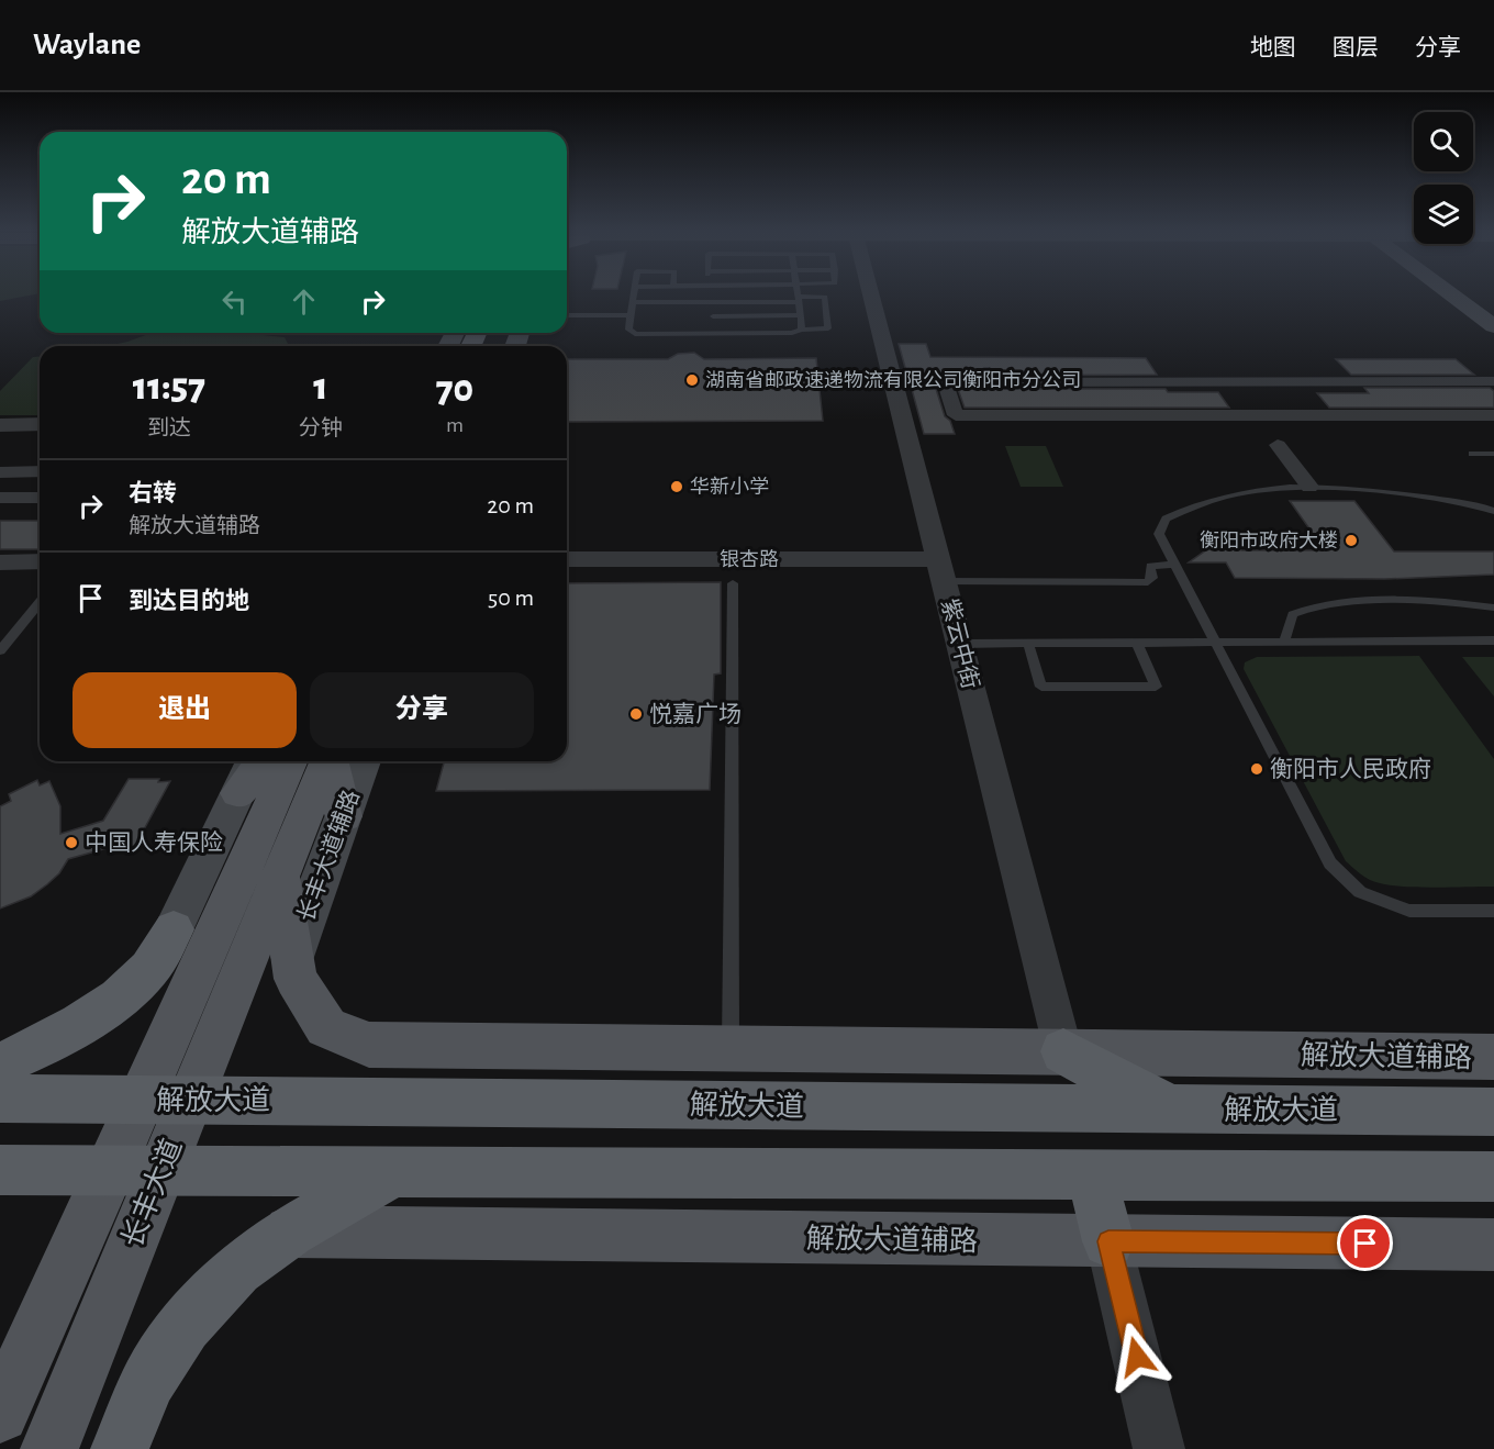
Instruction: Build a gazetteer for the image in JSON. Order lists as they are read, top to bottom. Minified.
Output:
{"streets":{"highway":["解放大道"],"main road":["长丰大道辅路","解放大道辅路","长丰大道"],"street":["银杏路","紫云中街"]},"crossings":[["银杏路","紫云中街"],["紫云中街","解放大道辅路"],["长丰大道辅路","解放大道辅路"],["解放大道","长丰大道"]],"places":["湖南省邮政速递物流有限公司衡阳市分公司","华新小学","衡阳市政府大楼","悦嘉广场","衡阳市人民政府","中国人寿保险"],"page":{"header":"Waylane","nav":["地图","图层","分享"],"turn":["20 m","解放大道辅路"],"eta":["11:57","到达","1","分钟","70","m"],"list":[{"name":"右转","note":"解放大道辅路","value":"20 m"},{"name":"到达目的地","value":"50 m"}],"buttons":["退出","分享"]}}
